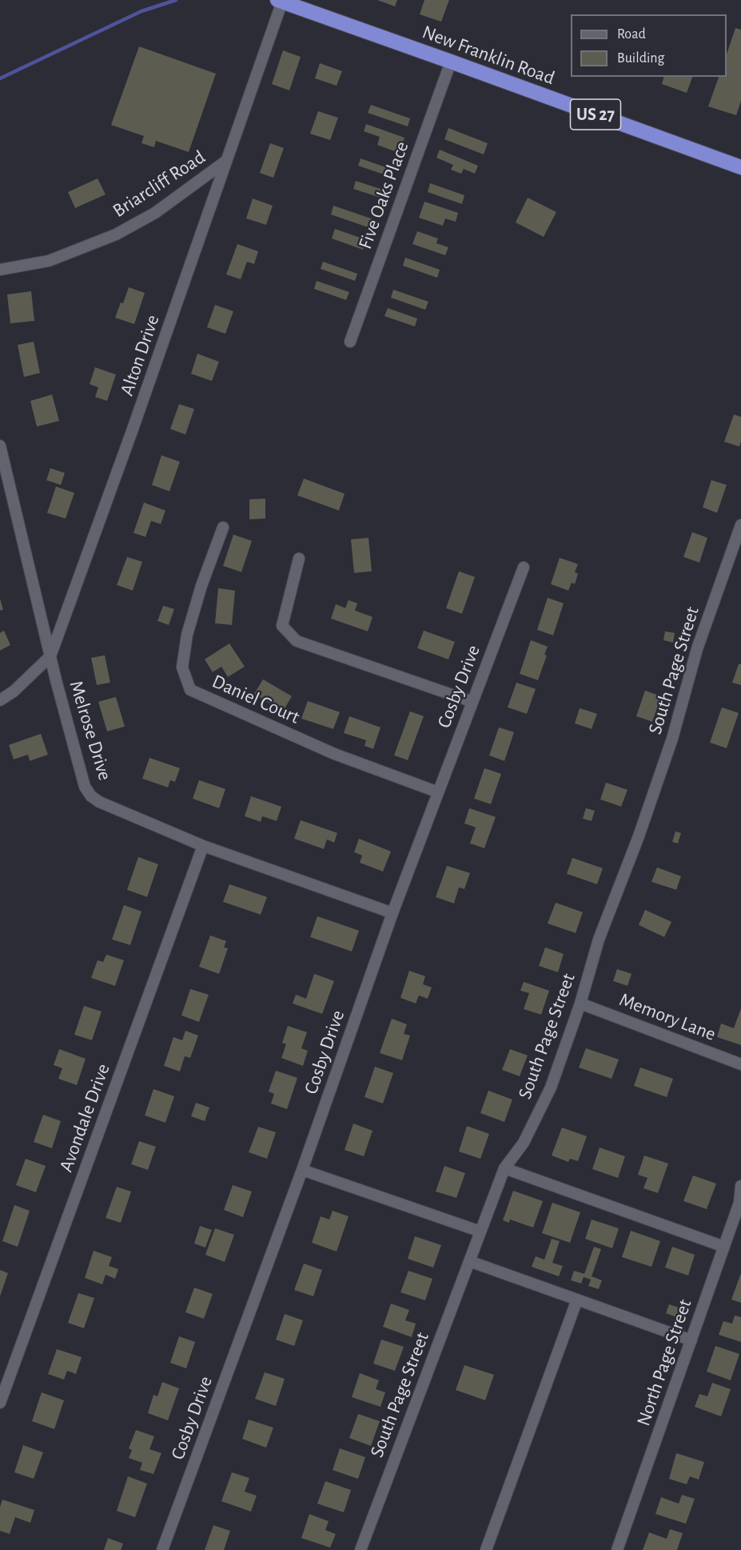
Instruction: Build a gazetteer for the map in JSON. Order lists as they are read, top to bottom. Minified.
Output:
{"streets":{"highway":["New Franklin Road","US 27"],"street":["Briarcliff Road","Five Oaks Place","Alton Drive","South Page Street","Cosby Drive","Daniel Court","Melrose Drive","Memory Lane","Avondale Drive","North Page Street"]},"crossings":[["New Franklin Road","Five Oaks Place"],["New Franklin Road","Alton Drive"],["Briarcliff Road","Alton Drive"],["Alton Drive","Melrose Drive"],["South Page Street","Memory Lane"],["Cosby Drive","Daniel Court"],["Cosby Drive","Melrose Drive"],["Melrose Drive","Avondale Drive"]],"legend":["Road","Building"]}
